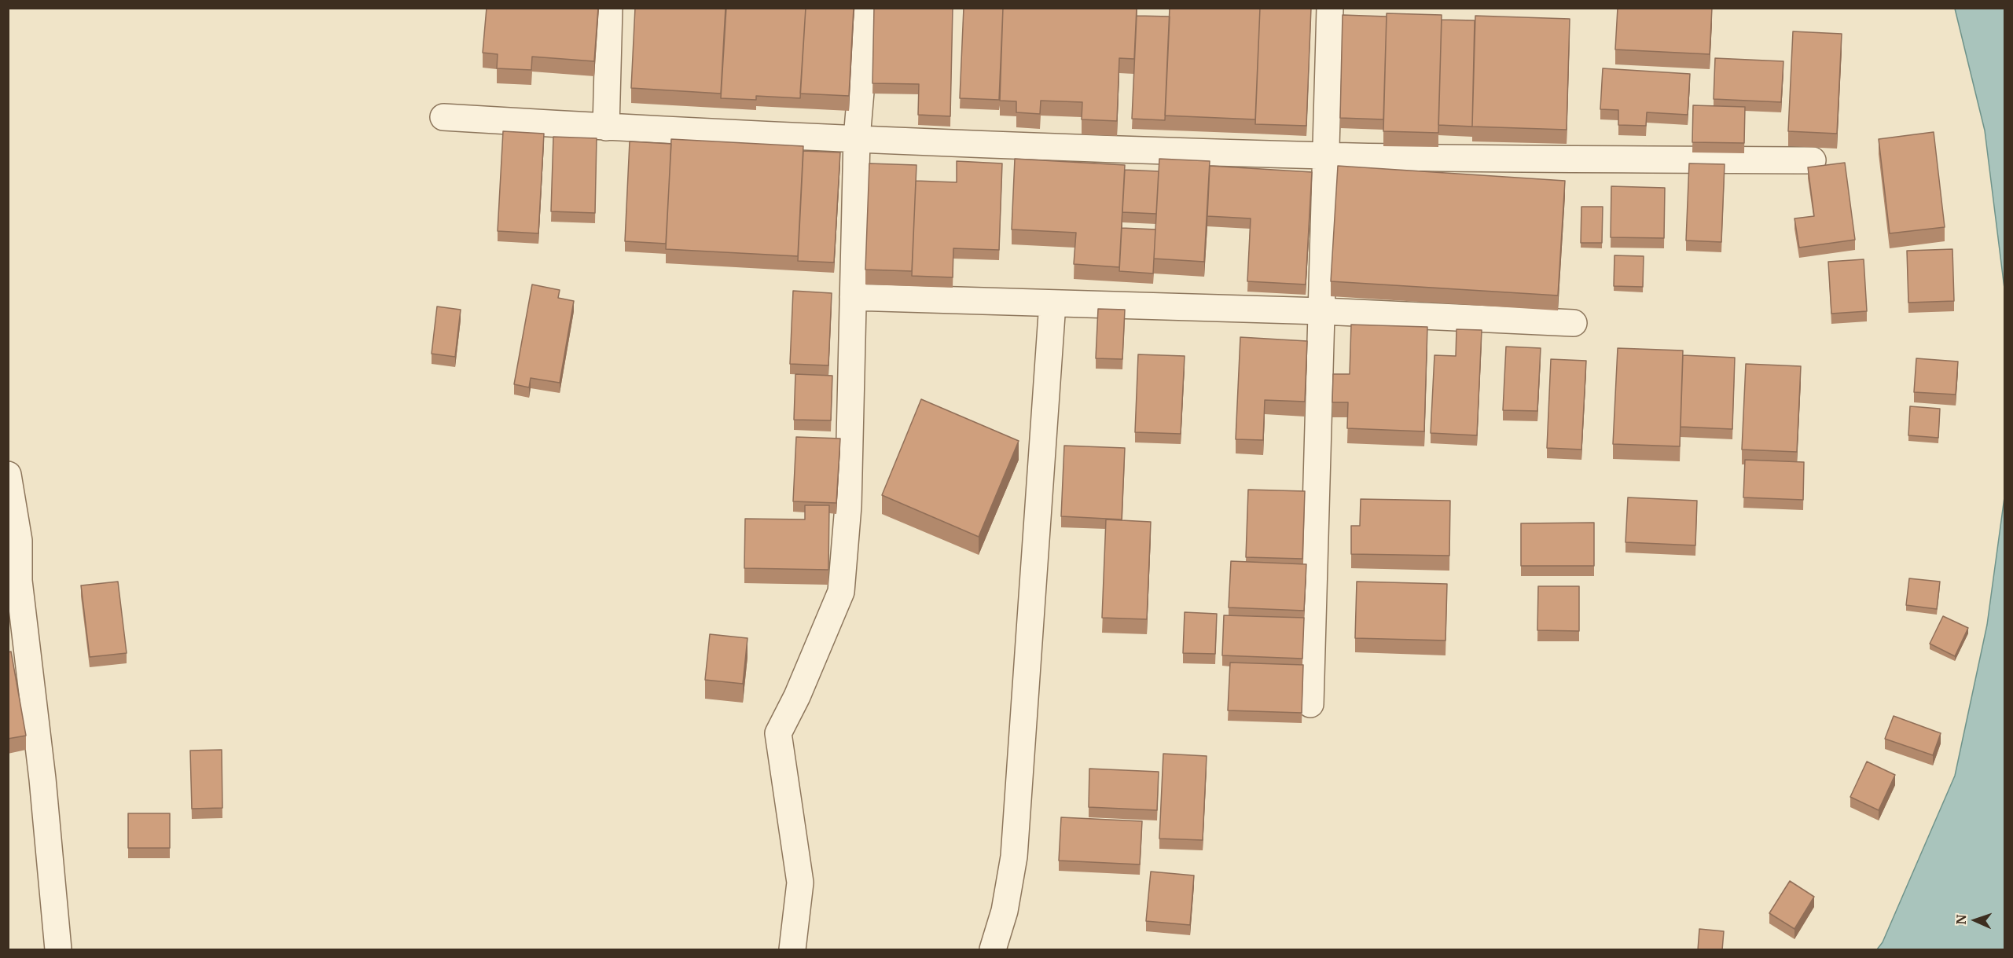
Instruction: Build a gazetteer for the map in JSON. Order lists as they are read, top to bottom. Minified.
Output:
{"north":"left"}
